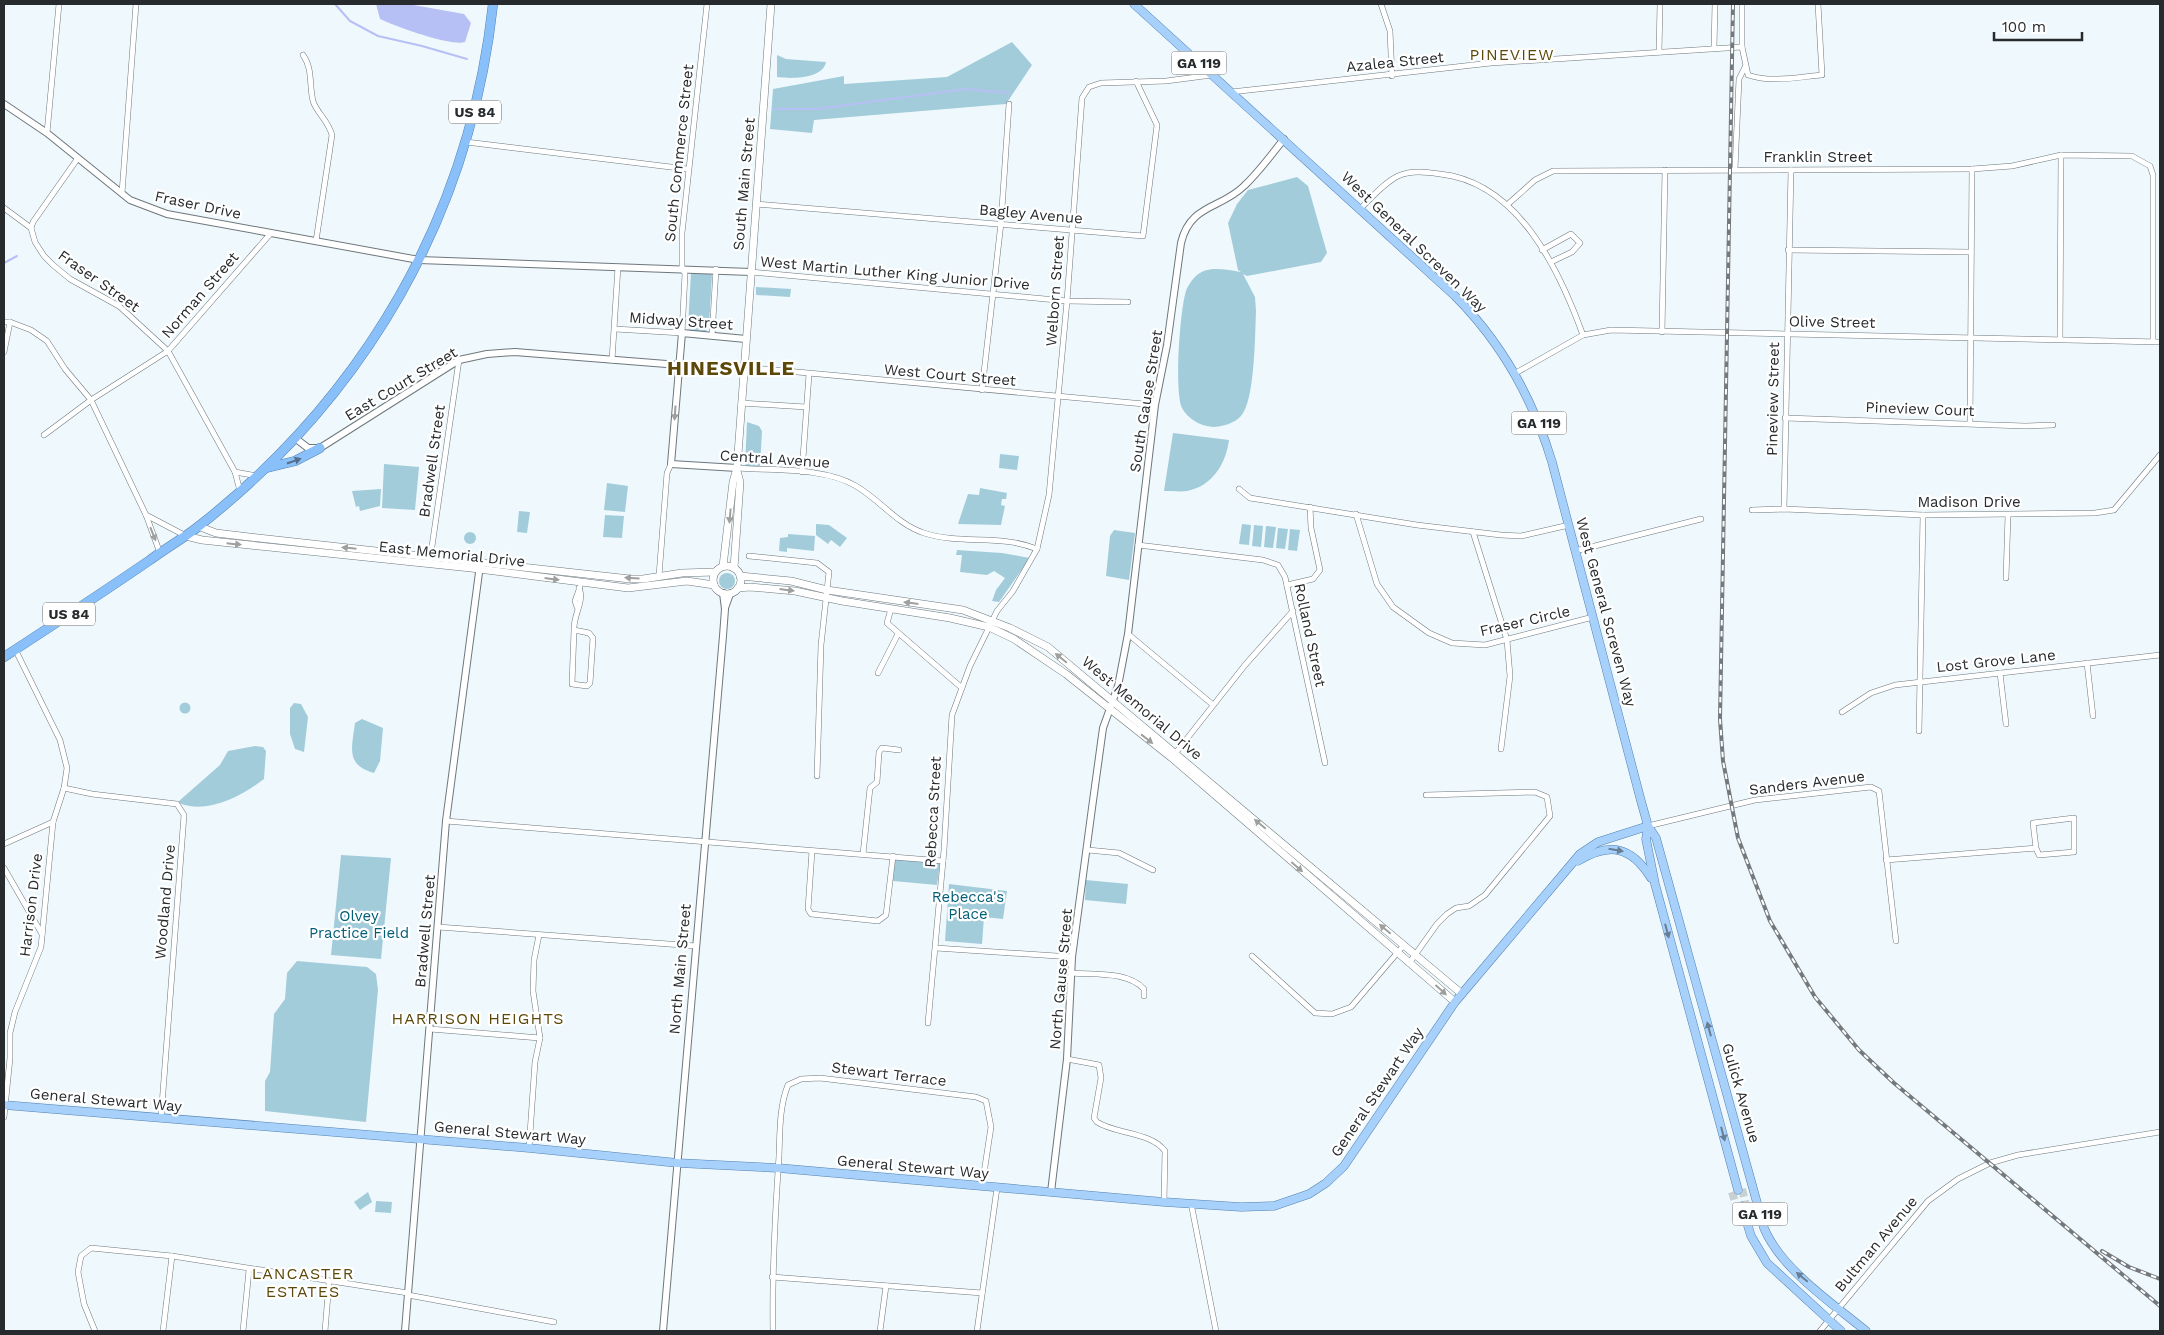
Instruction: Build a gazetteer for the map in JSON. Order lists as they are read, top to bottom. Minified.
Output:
{"streets":{"highway":["US 84"],"main road":["GA 119","South Main Street","West General Screven Way","East Memorial Drive","West Memorial Drive","General Stewart Way","Gulick Avenue"],"street":["Azalea Street","South Commerce Street","Franklin Street","Fraser Drive","Bagley Avenue","West Martin Luther King Junior Drive","Fraser Street","Welborn Street","Norman Street","Midway Street","Olive Street","West Court Street","East Court Street","Pineview Street","South Gause Street","Pineview Court","Central Avenue","Bradwell Street","Madison Drive","Fraser Circle","Rolland Street","Lost Grove Lane","Sanders Avenue","Rebecca Street","Woodland Drive","Harrison Drive","North Main Street","North Gause Street","Stewart Terrace","Bultman Avenue"]},"crossings":[["Azalea Street","West General Screven Way"],["GA 119","West General Screven Way"],["GA 119","Sanders Avenue"],["GA 119","General Stewart Way"],["GA 119","Gulick Avenue"],["GA 119","Bultman Avenue"],["US 84","Fraser Drive"],["US 84","Fraser Street"],["US 84","East Memorial Drive"],["US 84","Harrison Drive"],["South Commerce Street","Fraser Drive"],["South Commerce Street","Midway Street"],["South Commerce Street","East Court Street"],["South Commerce Street","Central Avenue"],["Franklin Street","Olive Street"],["Franklin Street","Pineview Street"],["South Main Street","Fraser Drive"],["South Main Street","Bagley Avenue"],["South Main Street","West Martin Luther King Junior Drive"],["South Main Street","Midway Street"],["South Main Street","West Court Street"],["Fraser Drive","West Martin Luther King Junior Drive"],["Fraser Drive","Norman Street"],["Bagley Avenue","Welborn Street"],["West General Screven Way","Welborn Street"],["West General Screven Way","Olive Street"],["West General Screven Way","South Gause Street"],["West General Screven Way","Fraser Circle"],["West General Screven Way","Sanders Avenue"],["West General Screven Way","General Stewart Way"],["West General Screven Way","Gulick Avenue"],["West Martin Luther King Junior Drive","Welborn Street"],["Fraser Street","Norman Street"],["Welborn Street","West Court Street"],["Welborn Street","Central Avenue"],["Welborn Street","Rebecca Street"],["Olive Street","Pineview Street"],["West Court Street","South Gause Street"],["East Court Street","Bradwell Street"],["Pineview Street","Pineview Court"],["Pineview Street","Madison Drive"],["South Gause Street","Rolland Street"],["South Gause Street","West Memorial Drive"],["South Gause Street","North Gause Street"],["Bradwell Street","East Memorial Drive"],["Bradwell Street","General Stewart Way"],["East Memorial Drive","West Memorial Drive"],["East Memorial Drive","North Main Street"],["West Memorial Drive","Rebecca Street"],["West Memorial Drive","North Main Street"],["West Memorial Drive","North Gause Street"],["West Memorial Drive","General Stewart Way"],["Sanders Avenue","General Stewart Way"],["Sanders Avenue","Gulick Avenue"],["Woodland Drive","Harrison Drive"],["Woodland Drive","General Stewart Way"],["Harrison Drive","General Stewart Way"],["North Main Street","General Stewart Way"],["North Gause Street","General Stewart Way"],["Stewart Terrace","General Stewart Way"],["General Stewart Way","Gulick Avenue"],["Gulick Avenue","Bultman Avenue"]],"districts":["PINEVIEW","HINESVILLE","HARRISON HEIGHTS","LANCASTER ESTATES"],"parks":["Rebecca's Place","Olvey Practice Field"],"scale_bar":"100 m"}
